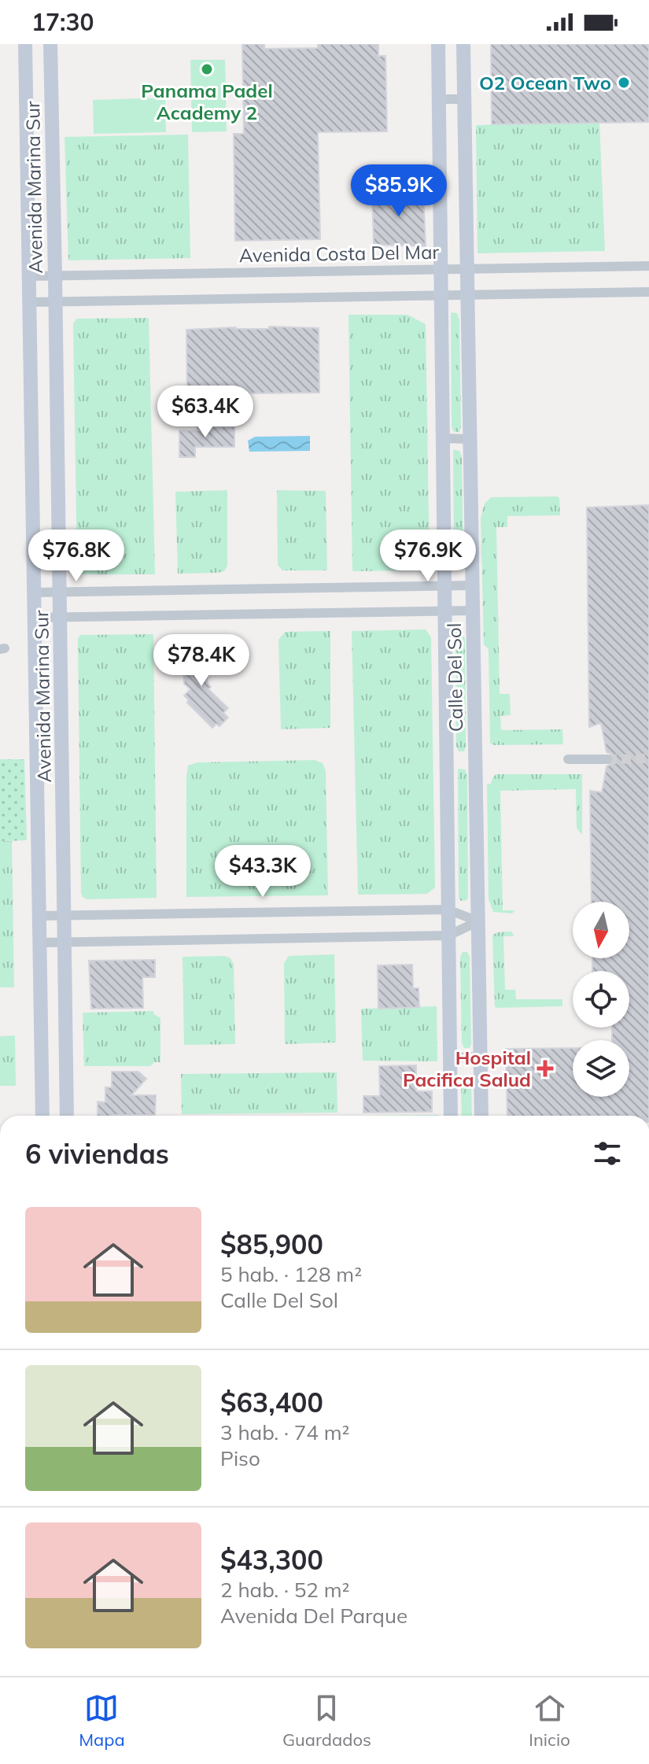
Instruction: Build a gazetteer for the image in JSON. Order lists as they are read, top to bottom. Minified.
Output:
{"streets":{"street":["Avenida Marina Sur","Avenida Costa Del Mar","Calle Del Sol"]},"crossings":[["Avenida Marina Sur","Avenida Costa Del Mar"],["Avenida Costa Del Mar","Calle Del Sol"]],"places":{"other":["Panama Padel Academy 2","O2 Ocean Two"],"health":["Hospital Pacifica Salud"]},"north":"bottom","page":{"status":"17:30","price":["$85.9K","$63.4K","$76.8K","$76.9K","$78.4K","$43.3K"],"heading":"6 viviendas","list":[{"name":"$85,900","note":"5 hab. · 128 m² · Calle Del Sol"},{"name":"$63,400","note":"3 hab. · 74 m² · Piso"},{"name":"$43,300","note":"2 hab. · 52 m² · Avenida Del Parque"}],"tabs":["Mapa","Guardados","Inicio"]}}
